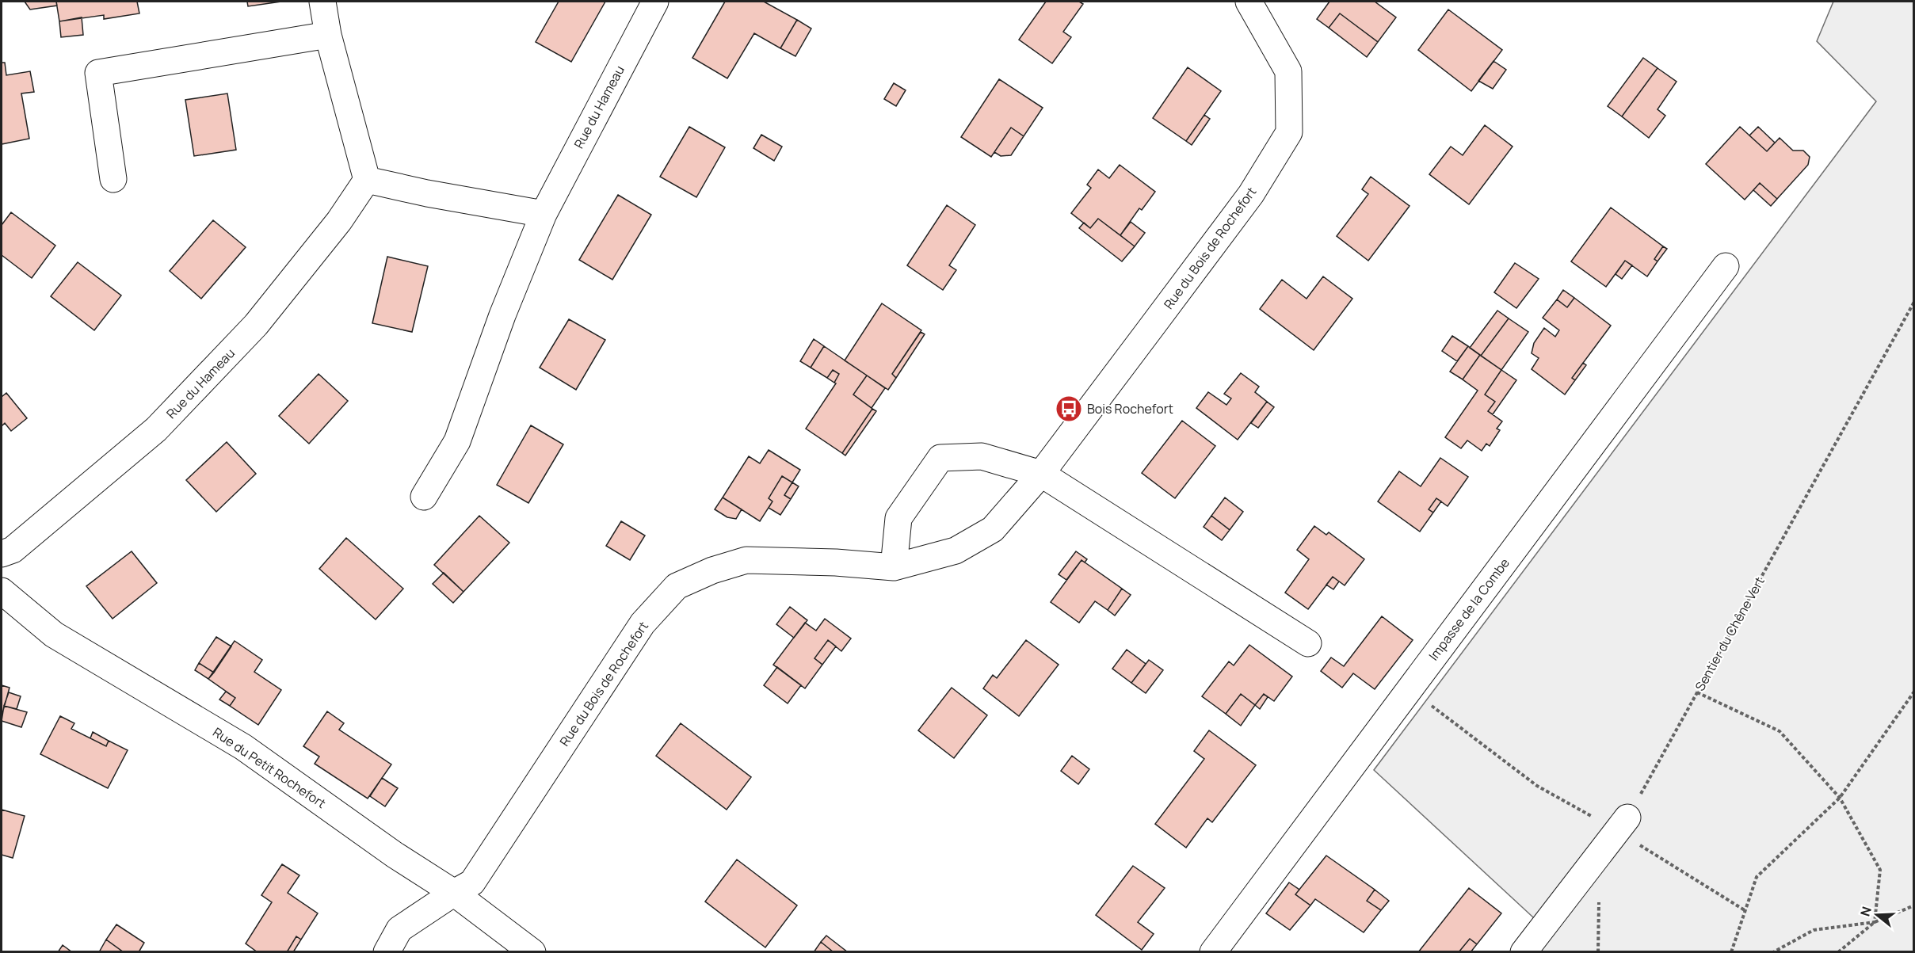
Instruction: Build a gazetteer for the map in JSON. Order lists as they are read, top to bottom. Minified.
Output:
{"streets":{"street":["Rue du Hameau","Rue du Bois de Rochefort","Impasse de la Combe","Rue du Petit Rochefort"],"path":["Sentier du Chêne Vert"]},"crossings":[["Rue du Bois de Rochefort","Rue du Petit Rochefort"]],"places":{"bus stop":["Bois Rochefort"]},"north":"left"}
